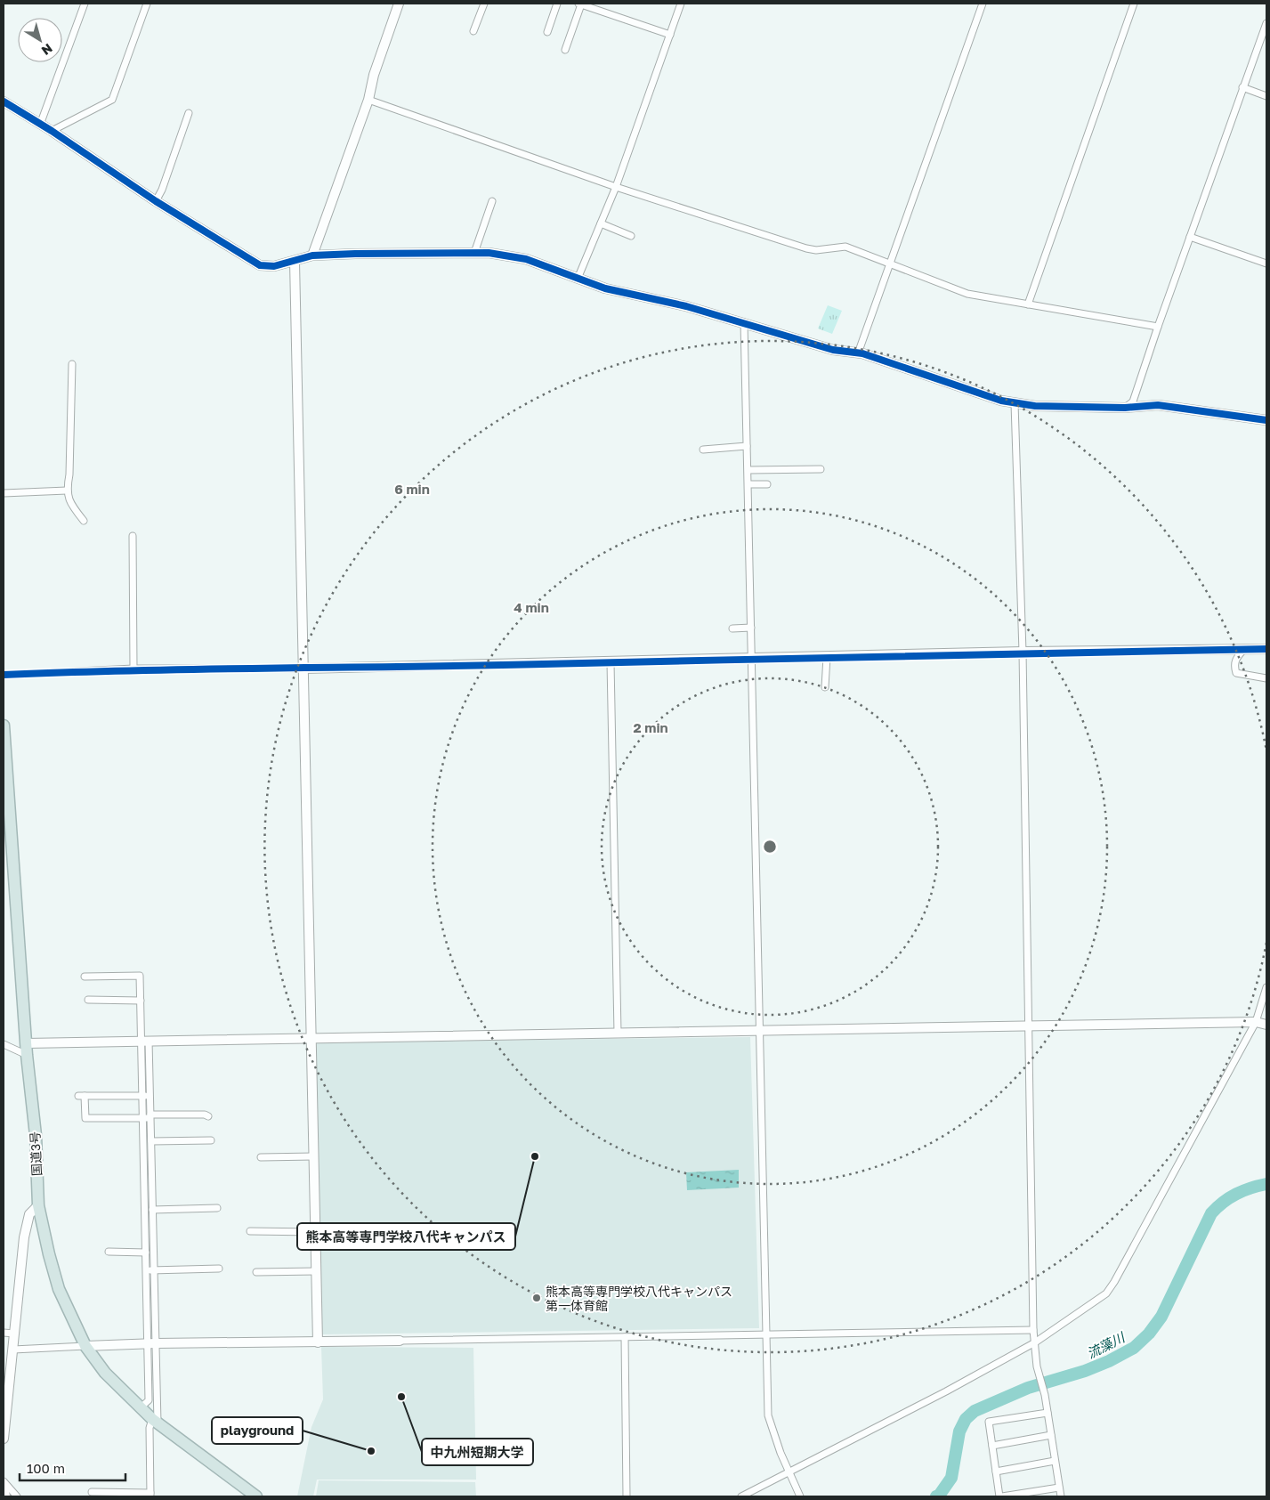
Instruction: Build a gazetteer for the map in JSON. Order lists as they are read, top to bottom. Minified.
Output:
{"streets":{"highway":["国道3号"]},"water":["流藻川"],"places":["熊本高等専門学校八代キャンパス","熊本高等専門学校八代キャンパス 第一体育館","中九州短期大学","playground"],"scale_bar":"100 m","north":"bottom right","rings":["6 min","4 min","2 min"]}
